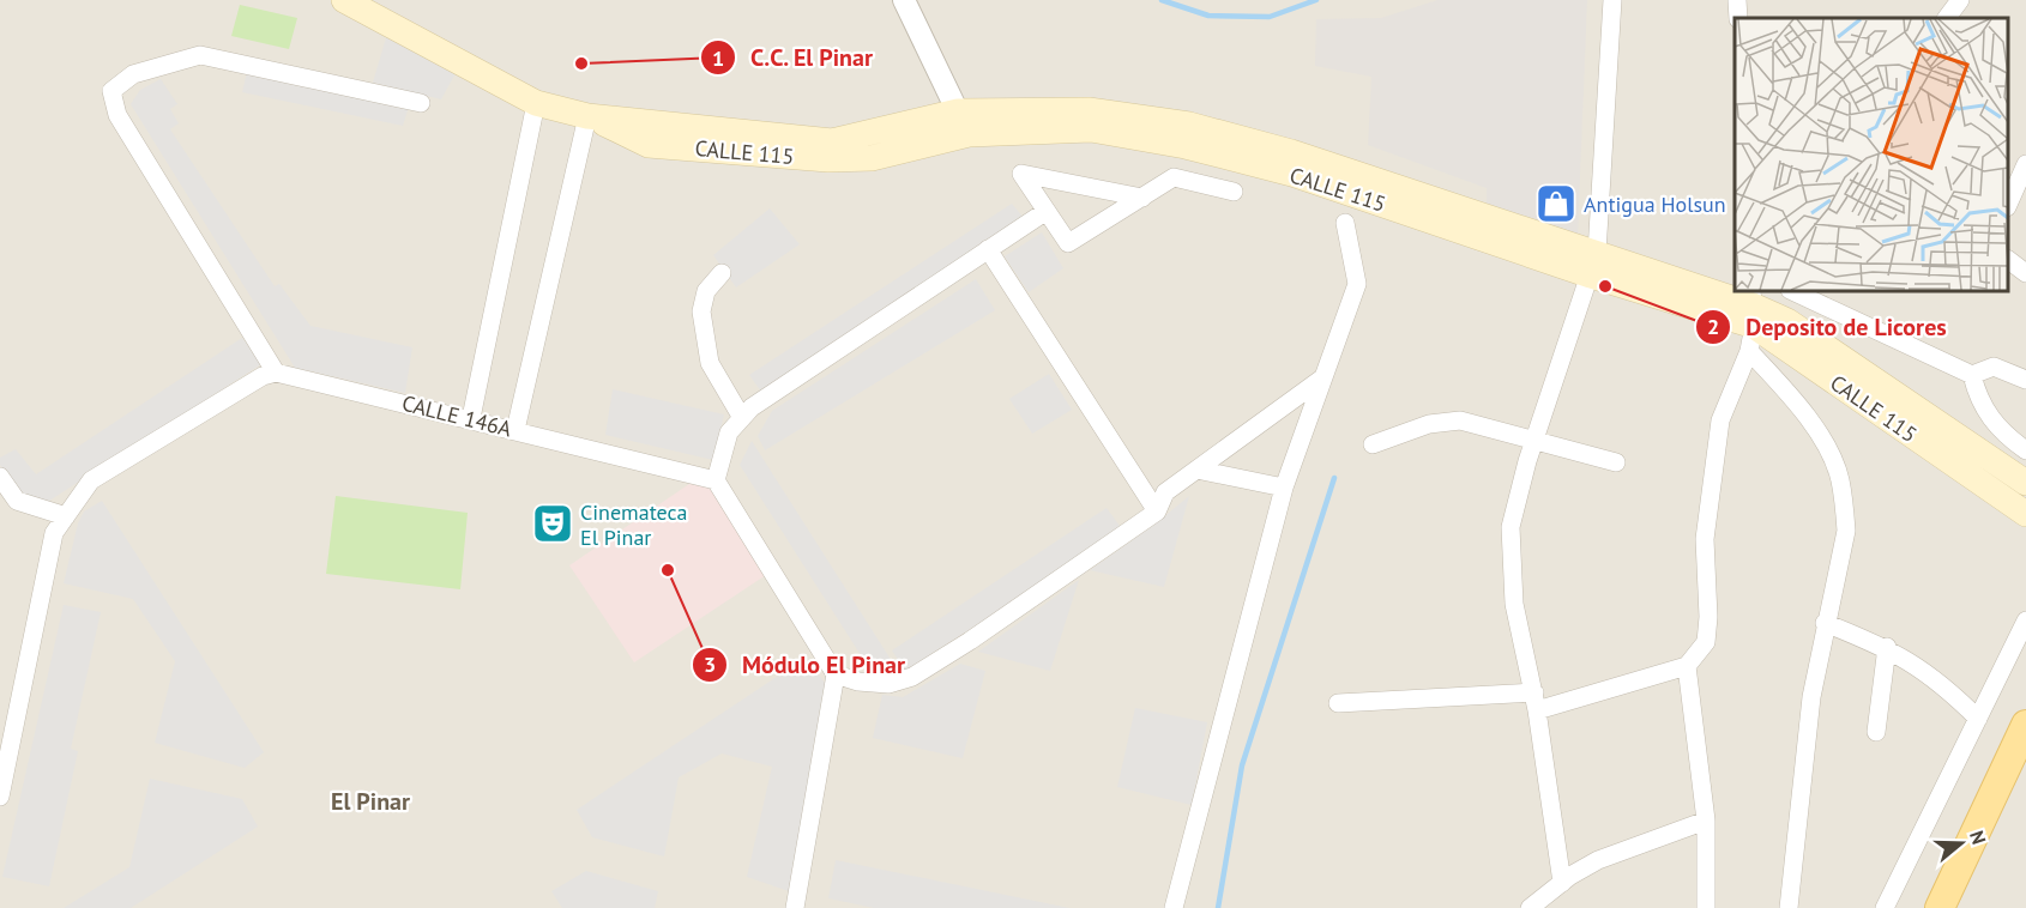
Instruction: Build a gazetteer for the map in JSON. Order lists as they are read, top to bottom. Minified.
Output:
{"streets":{"main road":["CALLE 115"],"street":["CALLE 146A"]},"districts":["El Pinar"],"places":{"other":["C.C. El Pinar","Deposito de Licores","Módulo El Pinar"],"shop":["Antigua Holsun"],"theatre":["Cinemateca El Pinar"]},"north":"right"}
